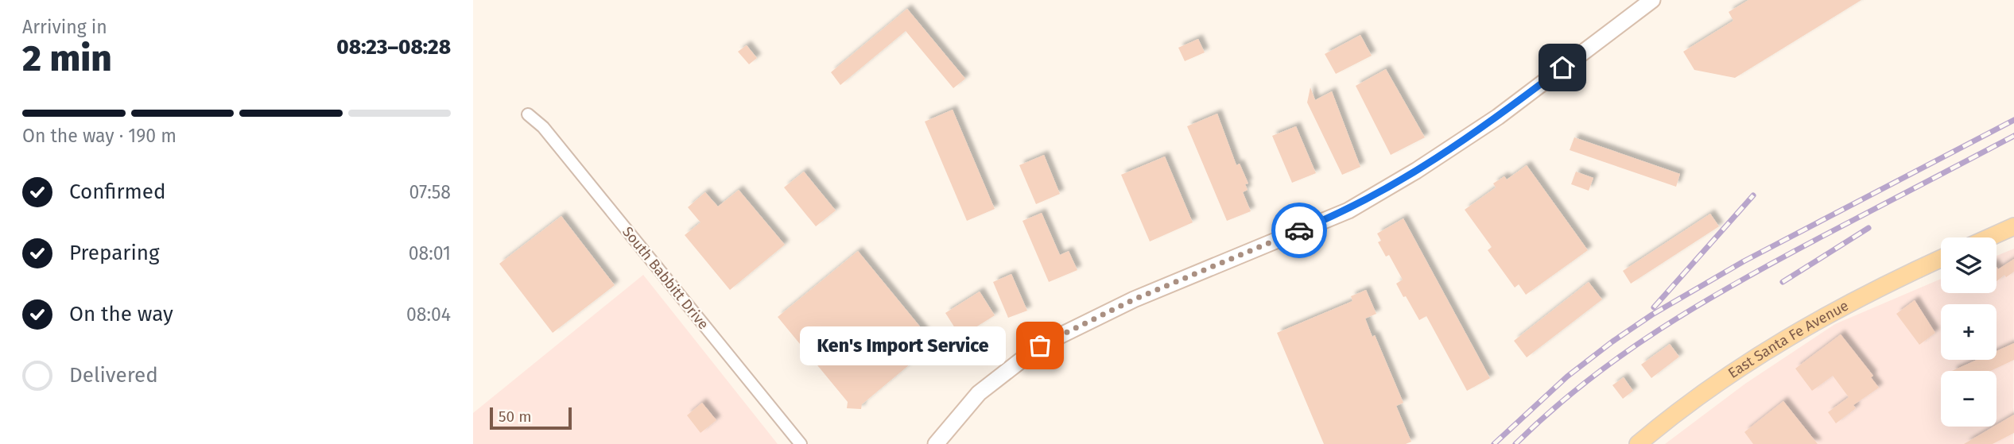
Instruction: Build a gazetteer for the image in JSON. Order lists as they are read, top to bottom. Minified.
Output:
{"streets":{"main road":["East Santa Fe Avenue"],"street":["South Babbitt Drive"]},"places":["Ken's Import Service"],"scale_bar":"50 m","page":{"heading":["2 min","Arriving in","08:23–08:28"],"bar":"On the way · 190 m","list":[["Confirmed","07:58"],["Preparing","08:01"],["On the way","08:04"],"Delivered"],"map_buttons":["+","−"],"bubble":"Ken's Import Service","scale":"50 m"}}
